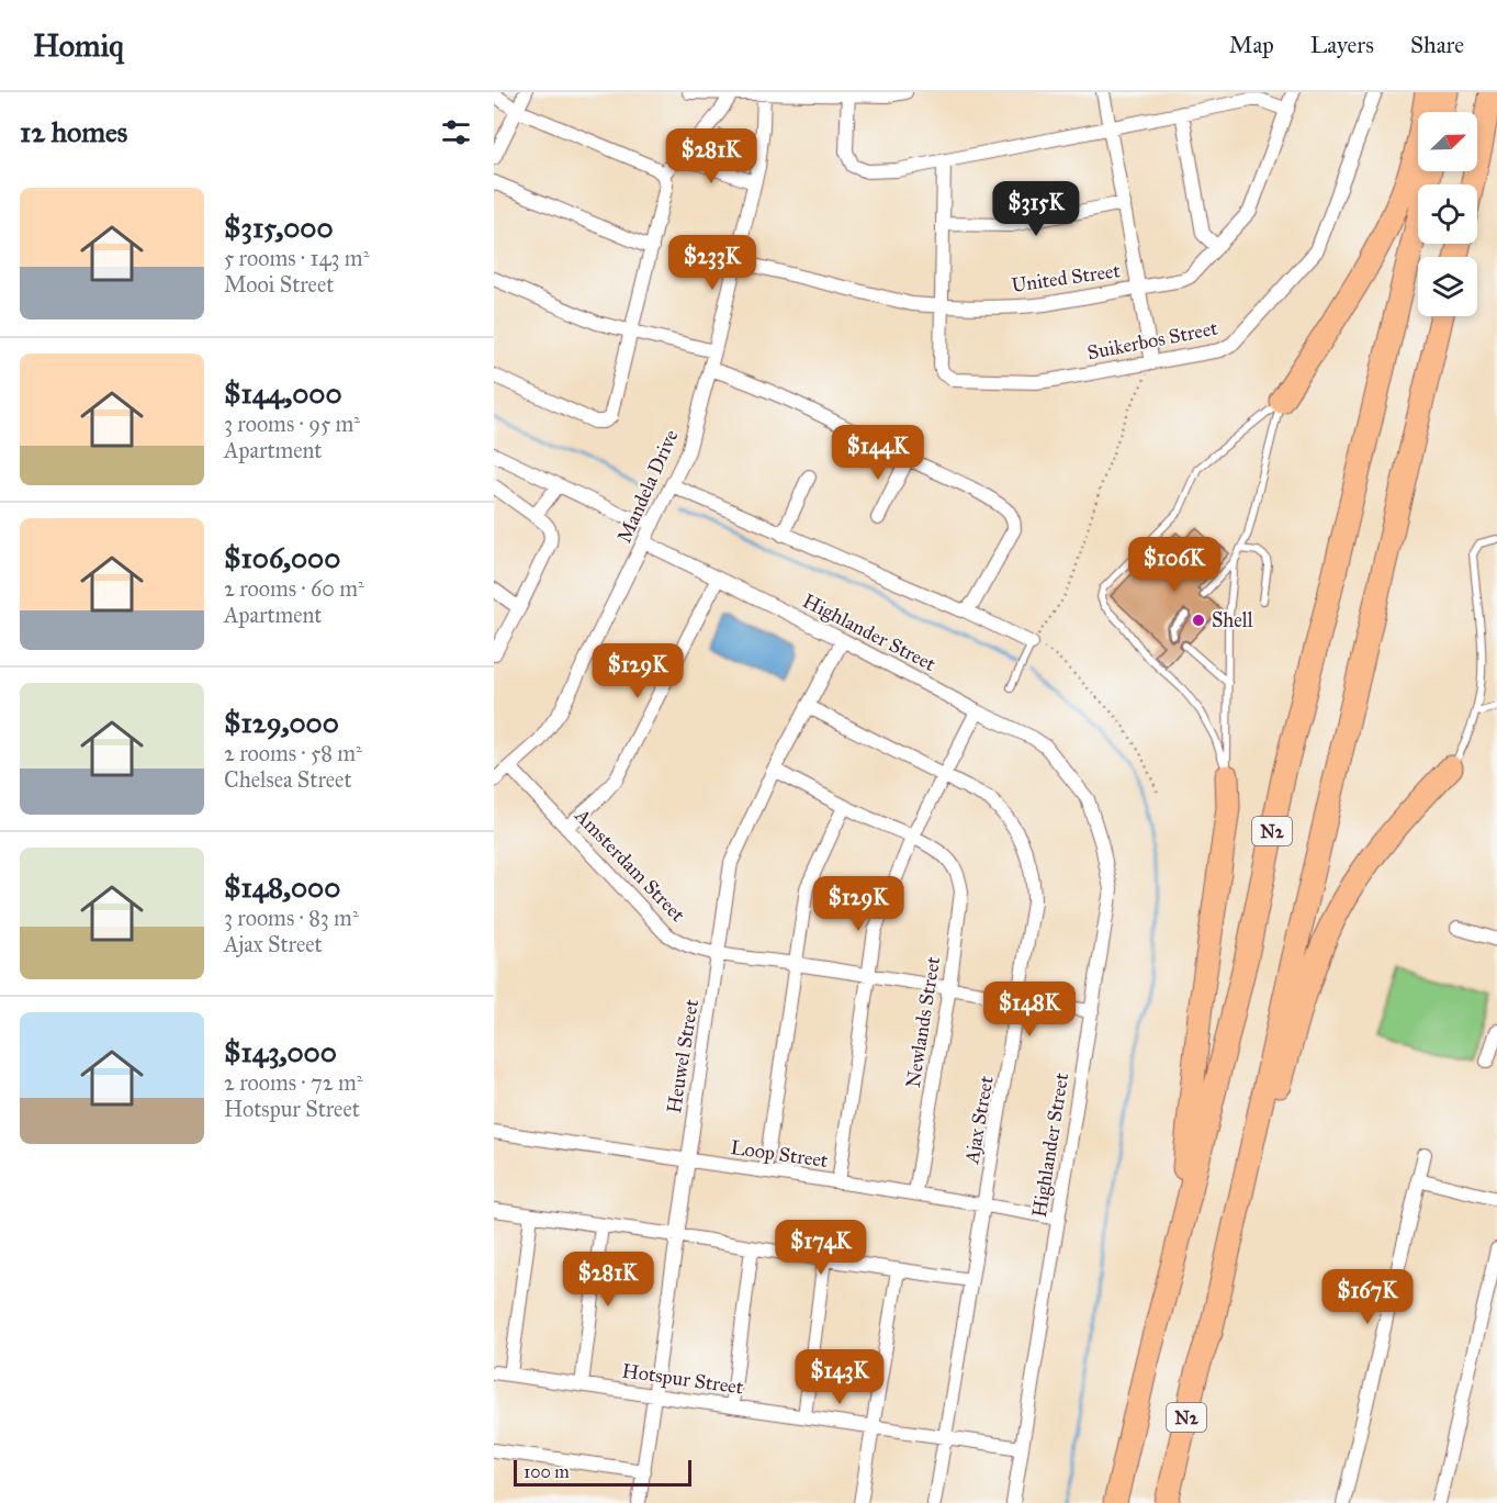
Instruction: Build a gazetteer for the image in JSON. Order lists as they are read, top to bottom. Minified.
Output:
{"streets":{"highway":["N2"],"street":["United Street","Suikerbos Street","Mandela Drive","Highlander Street","Amsterdam Street","Newlands Street","Heuwel Street","Ajax Street","Loop Street","Hotspur Street"]},"crossings":[["United Street","Suikerbos Street"],["United Street","Mandela Drive"],["Mandela Drive","Highlander Street"],["Mandela Drive","Amsterdam Street"],["Highlander Street","Amsterdam Street"],["Highlander Street","Heuwel Street"],["Highlander Street","Loop Street"],["Highlander Street","Hotspur Street"],["Amsterdam Street","Newlands Street"],["Amsterdam Street","Heuwel Street"],["Amsterdam Street","Ajax Street"],["Newlands Street","Heuwel Street"],["Newlands Street","Loop Street"],["Heuwel Street","Ajax Street"],["Heuwel Street","Loop Street"],["Heuwel Street","Hotspur Street"],["Ajax Street","Loop Street"],["Ajax Street","Hotspur Street"]],"places":["Shell"],"scale_bar":"100 m","north":"top right","page":{"header":"Homiq","nav":["Map","Layers","Share"],"heading":"12 homes","price":["$281K","$315K","$233K","$144K","$106K","$129K","$129K","$148K","$174K","$281K","$167K","$143K"],"list":[{"name":"$315,000","note":"5 rooms · 143 m² · Mooi Street"},{"name":"$144,000","note":"3 rooms · 95 m² · Apartment"},{"name":"$106,000","note":"2 rooms · 60 m² · Apartment"},{"name":"$129,000","note":"2 rooms · 58 m² · Chelsea Street"},{"name":"$148,000","note":"3 rooms · 83 m² · Ajax Street"},{"name":"$143,000","note":"2 rooms · 72 m² · Hotspur Street"}],"scale":"100 m"}}
